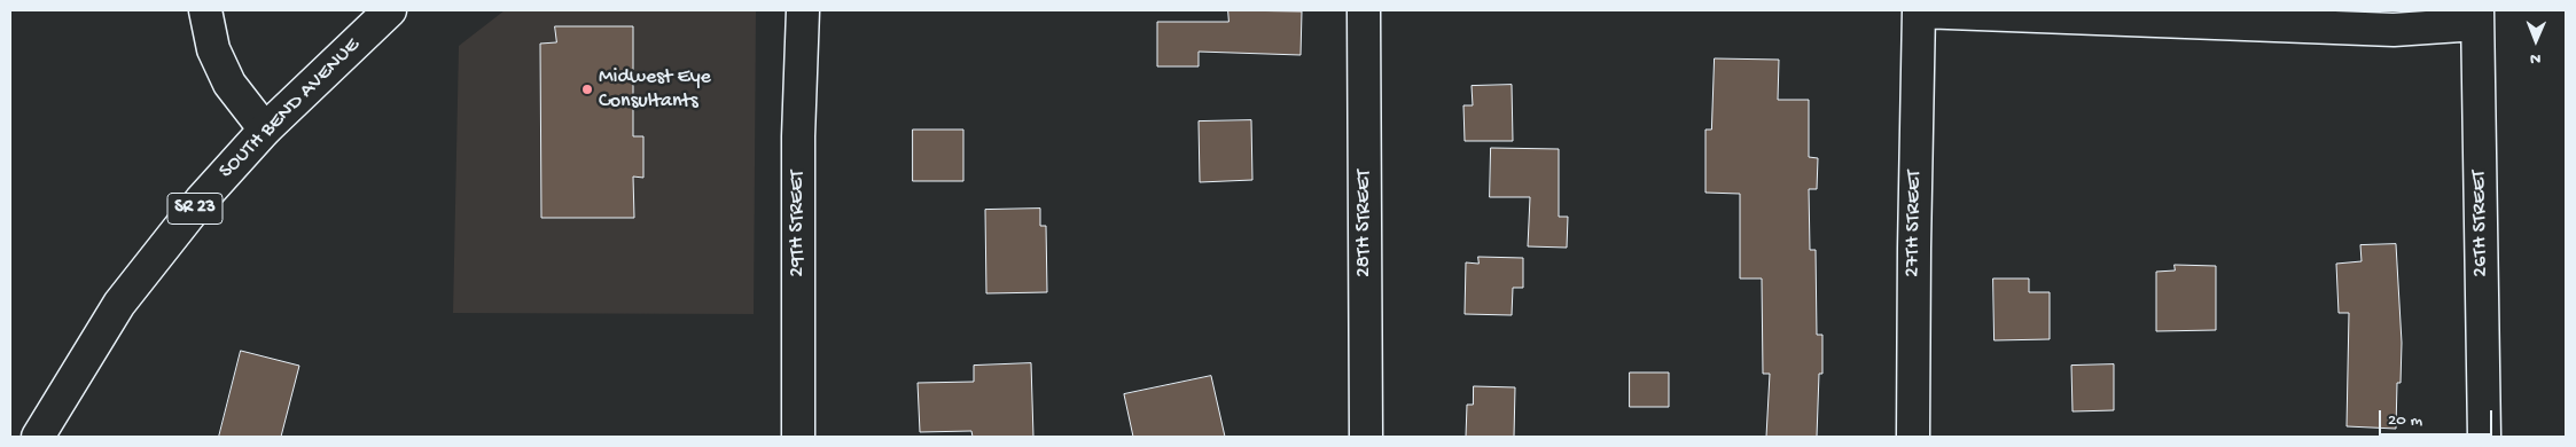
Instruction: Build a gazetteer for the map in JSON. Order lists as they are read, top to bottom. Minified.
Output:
{"streets":{"street":["SOUTH BEND AVENUE","SR 23","29TH STREET","28TH STREET","27TH STREET","26TH STREET"]},"places":["Midwest Eye Consultants"],"scale_bar":"20 m","north":"bottom"}
